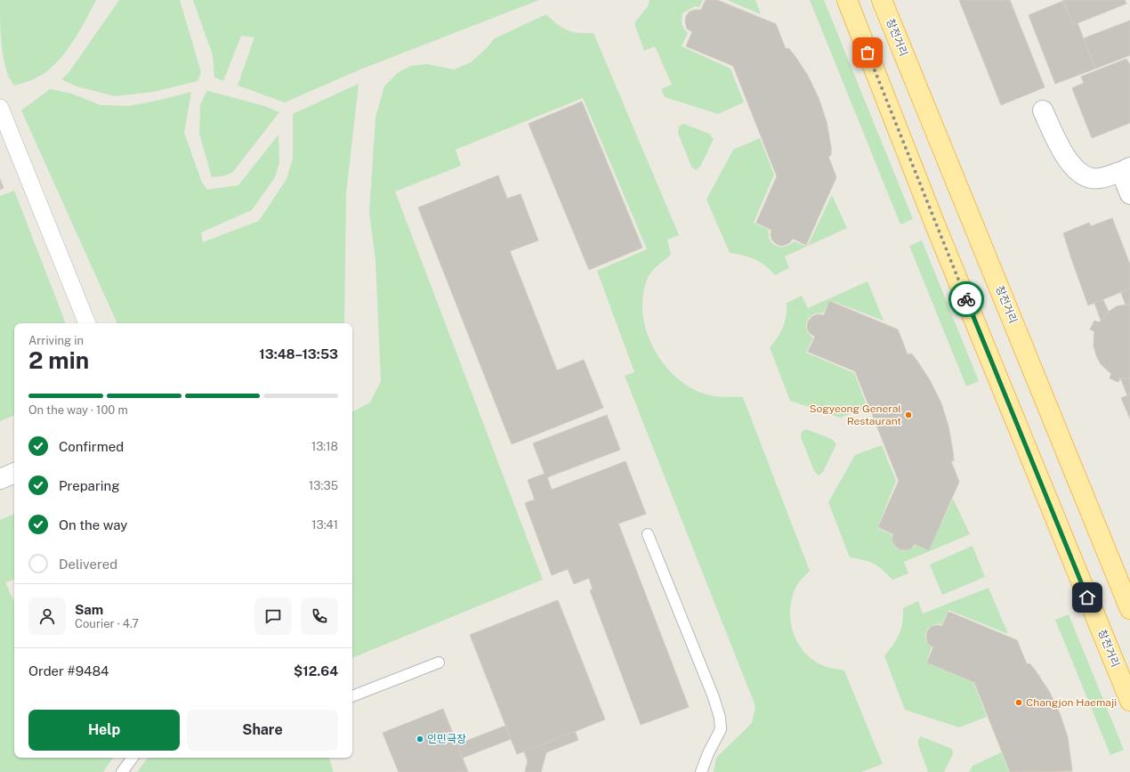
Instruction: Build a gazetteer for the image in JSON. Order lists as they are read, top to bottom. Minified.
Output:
{"streets":{"main road":["창전거리"]},"places":["Sogyeong General Restaurant","Changjon Haemaji","인민극장"],"page":{"heading":["2 min","Arriving in","13:48–13:53"],"panel":["Sam","Courier · 4.7","Order #9484","$12.64"],"bar":"On the way · 100 m","list":[["Confirmed","13:18"],["Preparing","13:35"],["On the way","13:41"],"Delivered"],"buttons":["Help","Share"]}}
